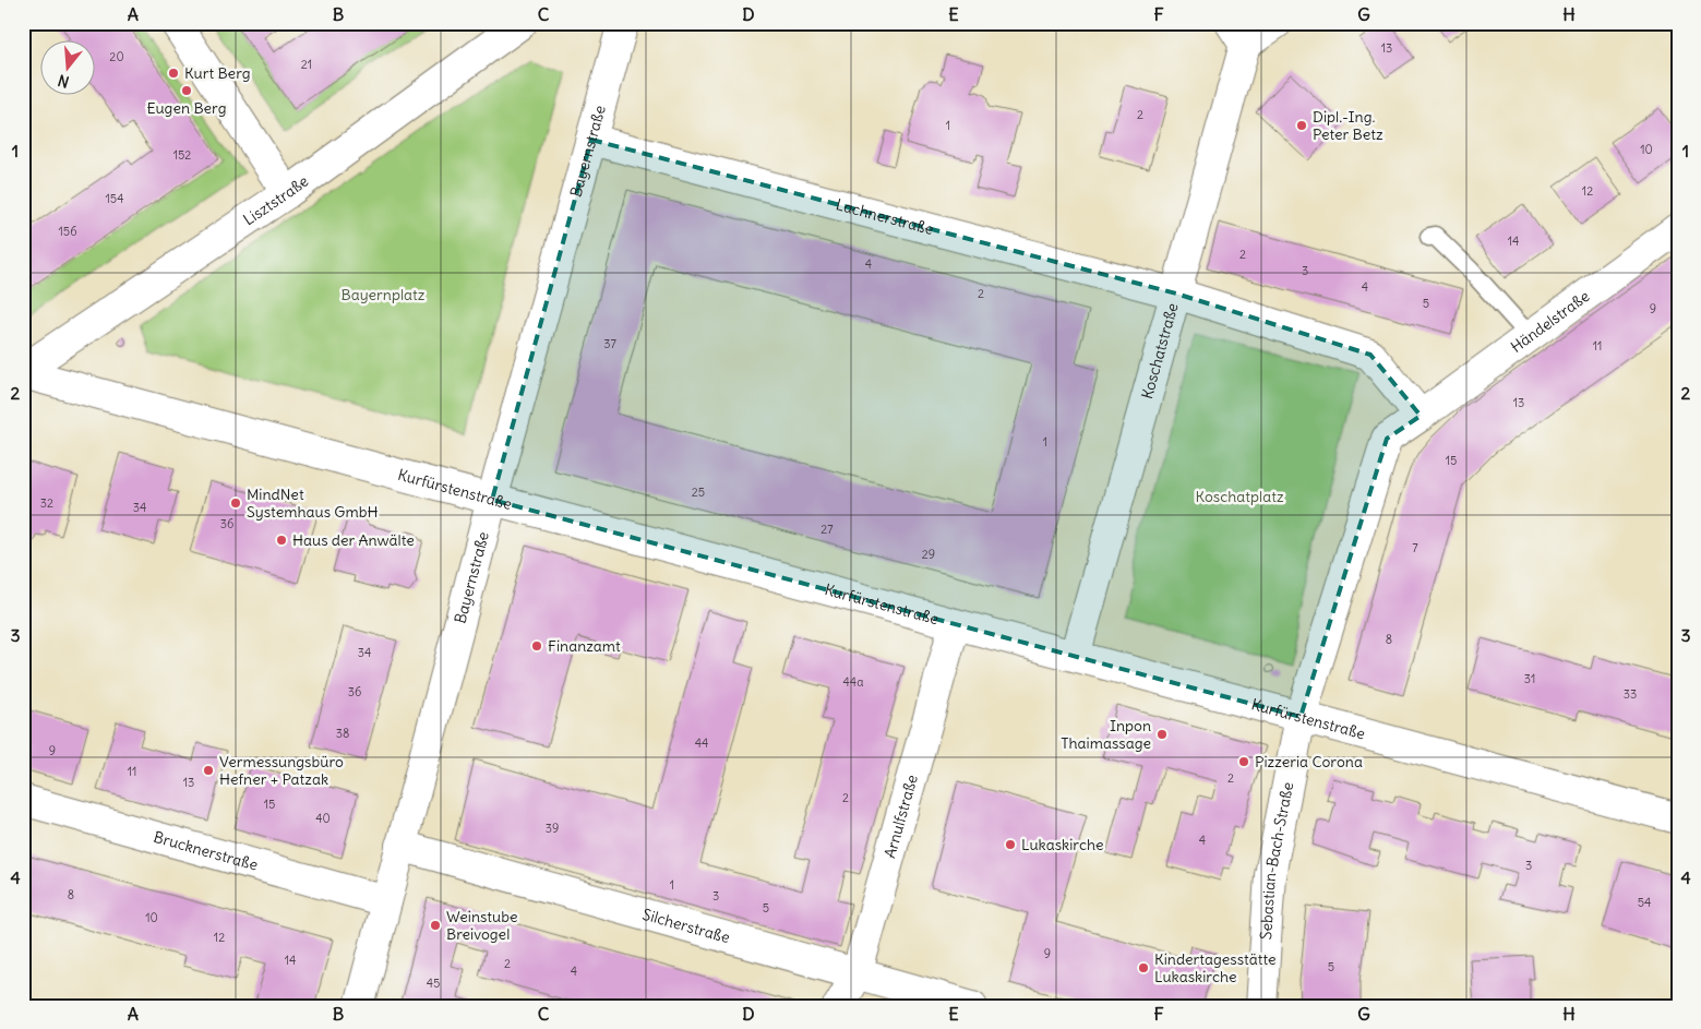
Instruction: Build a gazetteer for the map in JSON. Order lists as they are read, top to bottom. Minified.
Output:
{"streets":{"street":["Bayernstraße","Lisztstraße","Lachnerstraße","Händelstraße","Koschatstraße","Kurfürstenstraße","Arnulfstraße","Brucknerstraße","Sebastian-Bach-Straße","Silcherstraße"]},"crossings":[["Bayernstraße","Lachnerstraße"],["Bayernstraße","Kurfürstenstraße"],["Bayernstraße","Brucknerstraße"],["Bayernstraße","Silcherstraße"],["Lisztstraße","Kurfürstenstraße"],["Lachnerstraße","Koschatstraße"],["Koschatstraße","Kurfürstenstraße"],["Kurfürstenstraße","Arnulfstraße"],["Kurfürstenstraße","Sebastian-Bach-Straße"],["Arnulfstraße","Silcherstraße"]],"parks":["Bayernplatz","Koschatplatz"],"places":["Kurt Berg","Eugen Berg","Dipl.-Ing. Peter Betz","MindNet Systemhaus GmbH","Haus der Anwälte","Finanzamt","Inpon Thaimassage","Pizzeria Corona","Vermessungsbüro Hefner + Patzak","Lukaskirche","Weinstube Breivogel","Kindertagesstätte Lukaskirche"],"house_numbers":["13","20","21","2","1","10","152","12","154","156","14","2","4","3","4","2","5","9","37","11","13","1","15","25","32","34","36","27","7","29","8","34","31","44a","36","33","38","44","9","11","2","13","2","15","40","39","4","3","1","8","3","54","5","10","12","9","14","2","5","4","45"],"north":"bottom","grid":{"columns":["A","B","C","D","E","F","G","H"],"rows":["1","2","3","4"]}}
